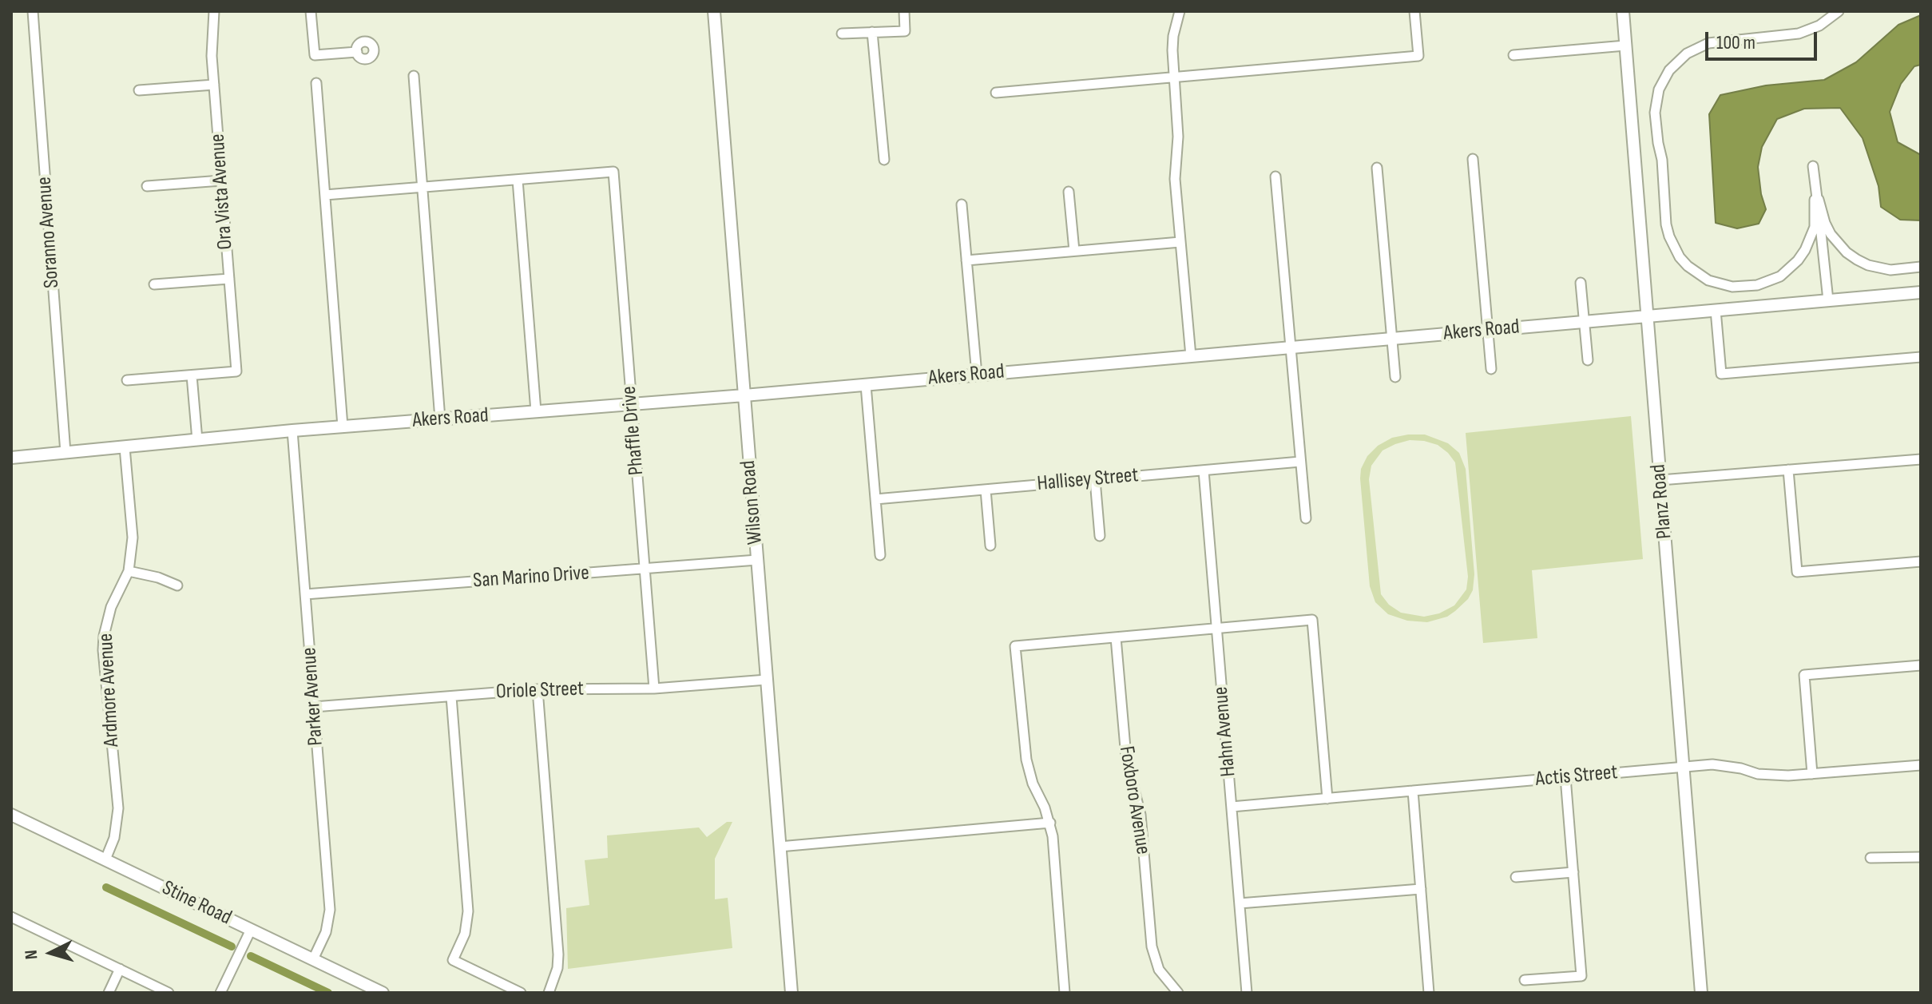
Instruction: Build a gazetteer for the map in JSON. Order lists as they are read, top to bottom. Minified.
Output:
{"streets":{"street":["Ora Vista Avenue","Soranno Avenue","Akers Road","Phaffle Drive","Hallisey Street","Planz Road","Wilson Road","San Marino Drive","Ardmore Avenue","Oriole Street","Parker Avenue","Hahn Avenue","Actis Street","Foxboro Avenue","Stine Road"]},"crossings":[["Soranno Avenue","Akers Road"],["Akers Road","Phaffle Drive"],["Akers Road","Planz Road"],["Akers Road","Wilson Road"],["Akers Road","Ardmore Avenue"],["Akers Road","Parker Avenue"],["Phaffle Drive","San Marino Drive"],["Phaffle Drive","Oriole Street"],["Hallisey Street","Hahn Avenue"],["Planz Road","Actis Street"],["Wilson Road","San Marino Drive"],["Wilson Road","Oriole Street"],["San Marino Drive","Parker Avenue"],["Ardmore Avenue","Stine Road"],["Oriole Street","Parker Avenue"],["Parker Avenue","Stine Road"],["Hahn Avenue","Actis Street"]],"scale_bar":"100 m","north":"left"}
